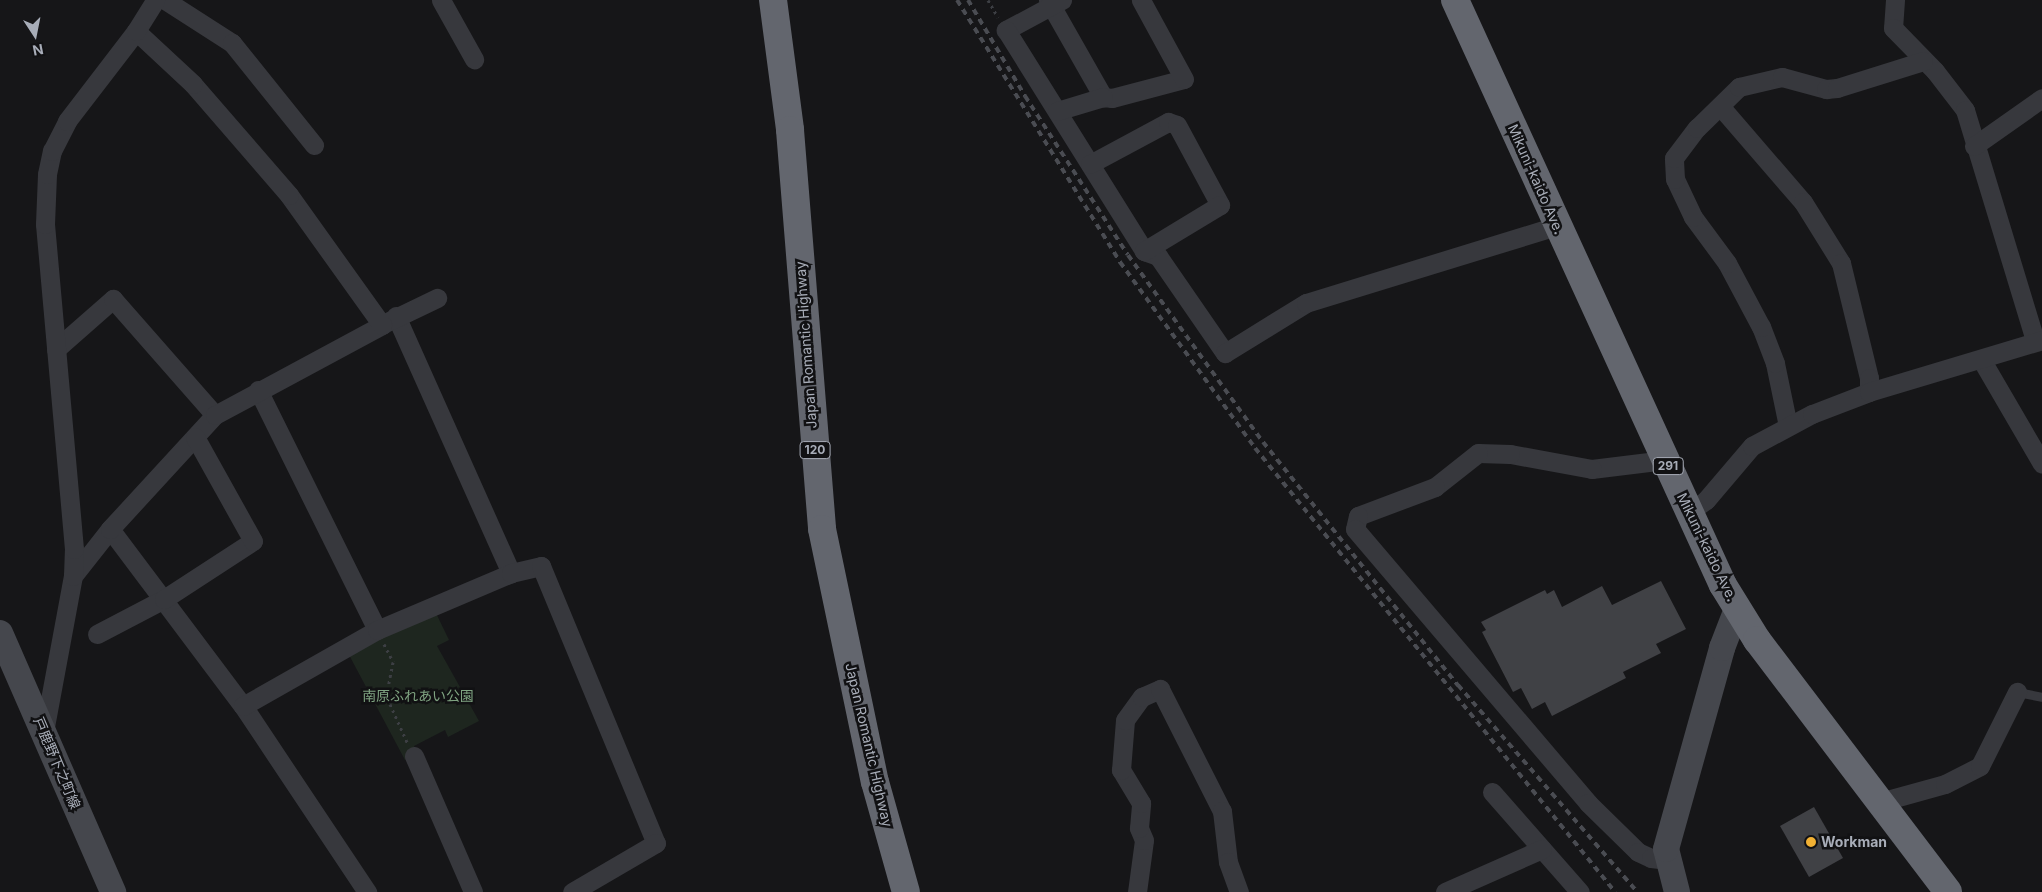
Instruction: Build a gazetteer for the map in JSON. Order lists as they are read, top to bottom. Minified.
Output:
{"streets":{"highway":["Mikuni-kaido Ave.","Japan Romantic Highway","120","291"],"street":["戸鹿野下之町線"]},"parks":["南原ふれあい公園"],"places":["Workman"],"north":"bottom"}
